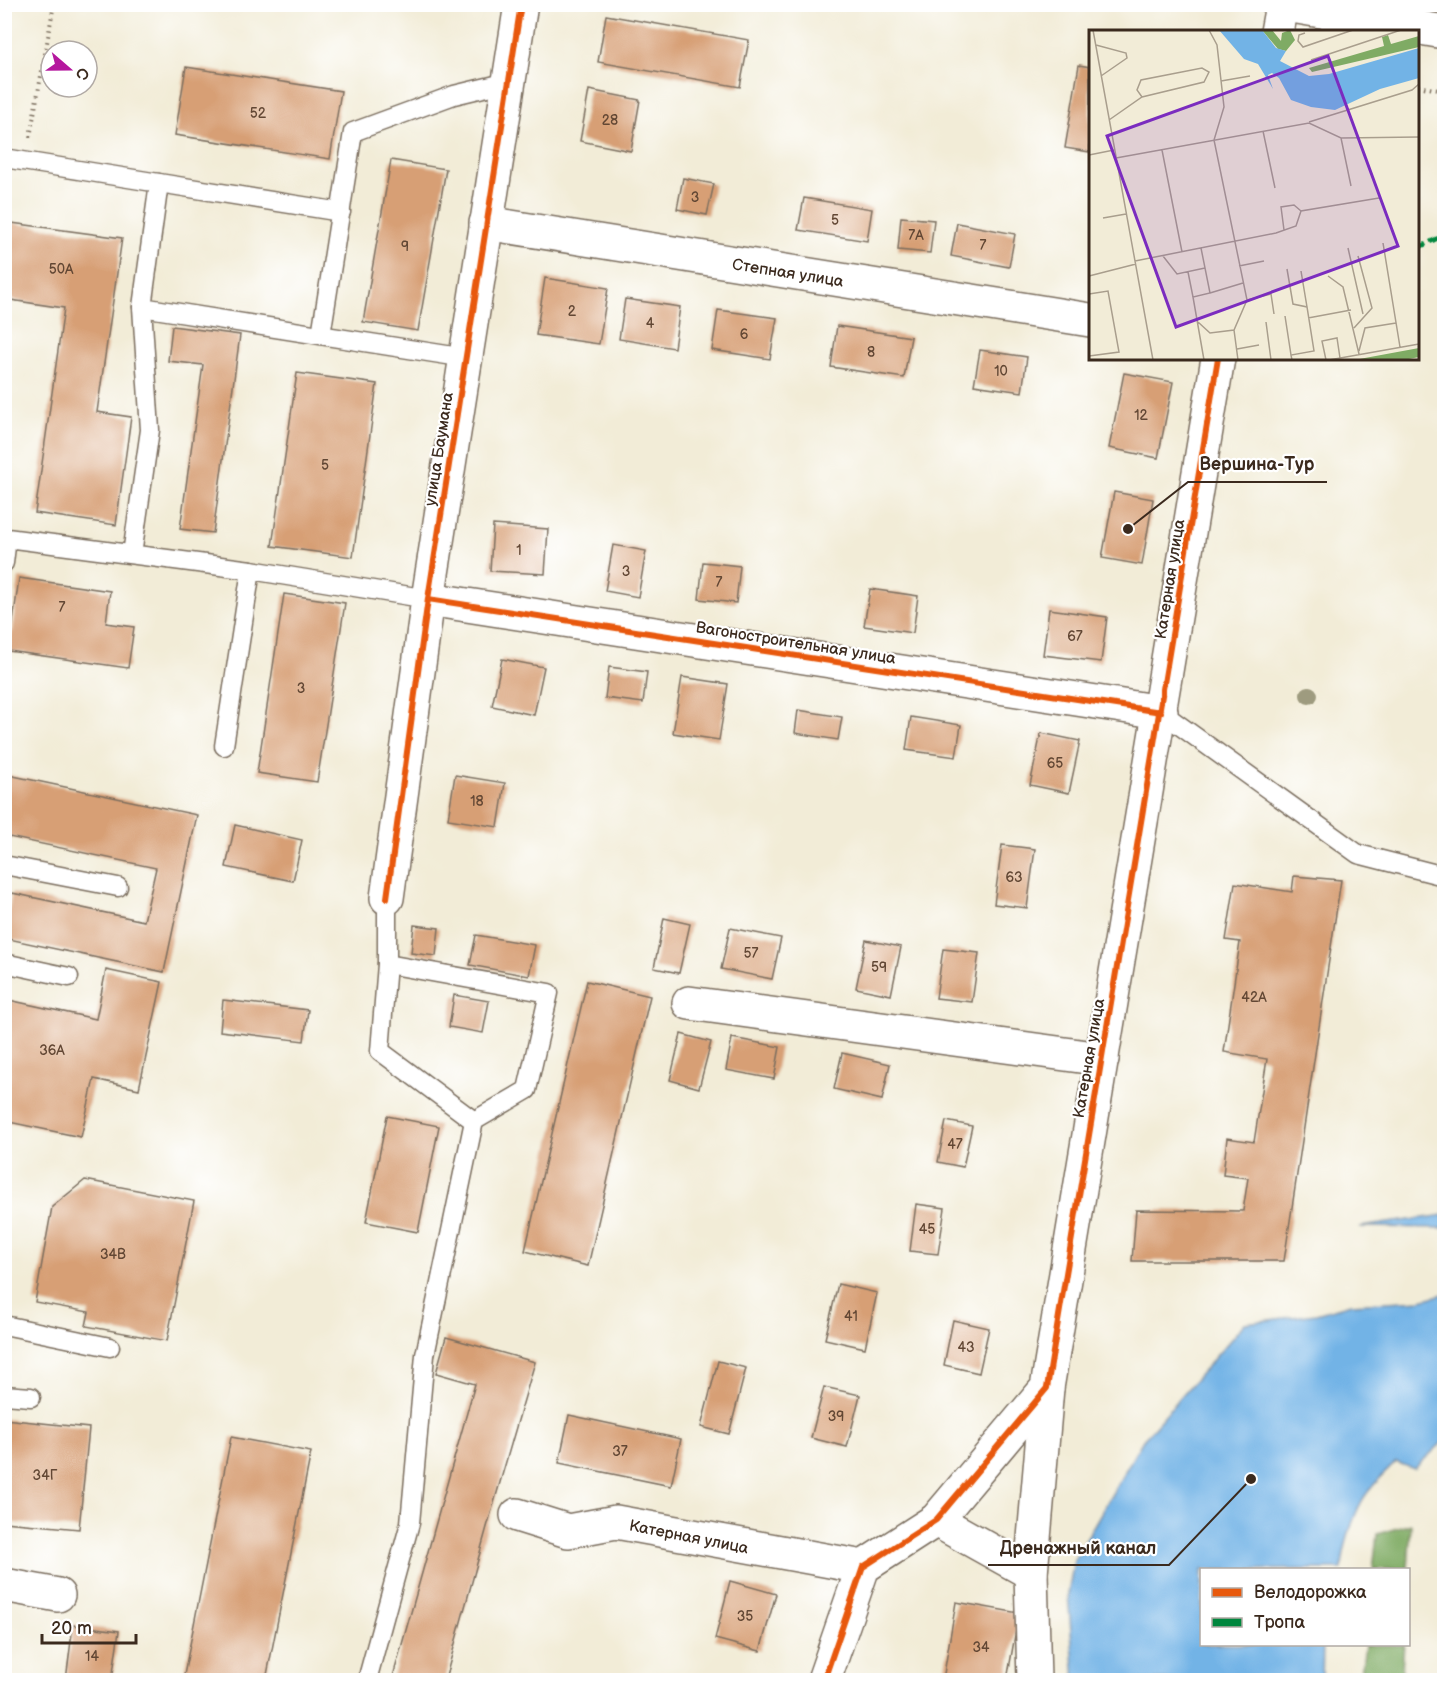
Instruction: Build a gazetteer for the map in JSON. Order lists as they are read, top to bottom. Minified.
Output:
{"streets":{"street":["Степная улица","улица Баумана","Катерная улица","Вагоностроительная улица"]},"crossings":[["Степная улица","улица Баумана"],["улица Баумана","Вагоностроительная улица"],["Катерная улица","Вагоностроительная улица"]],"places":["Вершина-Тур","Дренажный канал"],"house_numbers":["52","28","3","5","7А","7","9","50А","2","4","6","8","10","12","5","1","3","7","7","67","3","65","18","63","57","59","42А","36А","47","45","34В","41","43","39","37","34Г","35","34","14"],"legend":["Велодорожка","Тропа"],"scale_bar":"20 m","north":"right"}
